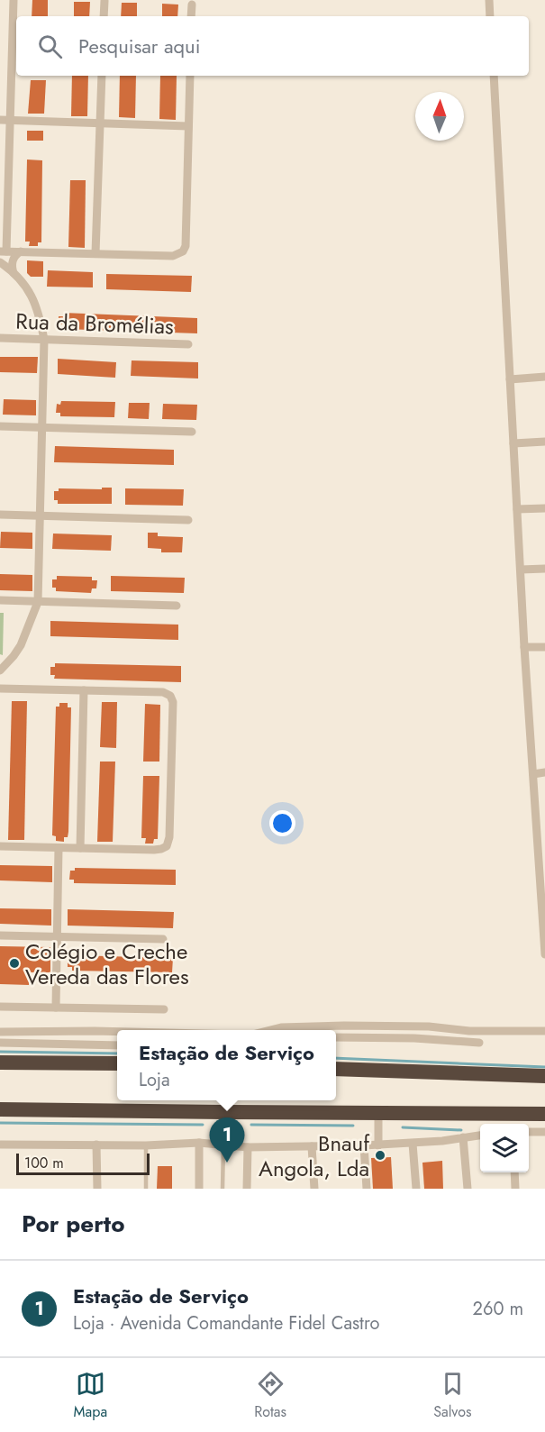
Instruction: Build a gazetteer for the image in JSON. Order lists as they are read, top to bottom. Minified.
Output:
{"streets":{"street":["Rua da Bromélias"]},"places":["Colégio e Creche Vereda das Flores","Bnauf Angola, Lda"],"scale_bar":"100 m","north":"top","page":{"search":"Pesquisar aqui","popup":["Estação de Serviço","Loja"],"pins":"1","scale":"100 m","heading":"Por perto","list":[{"mark":"1","name":"Estação de Serviço","note":"Loja · Avenida Comandante Fidel Castro","value":"260 m"}],"nav":["Mapa","Rotas","Salvos"]}}
